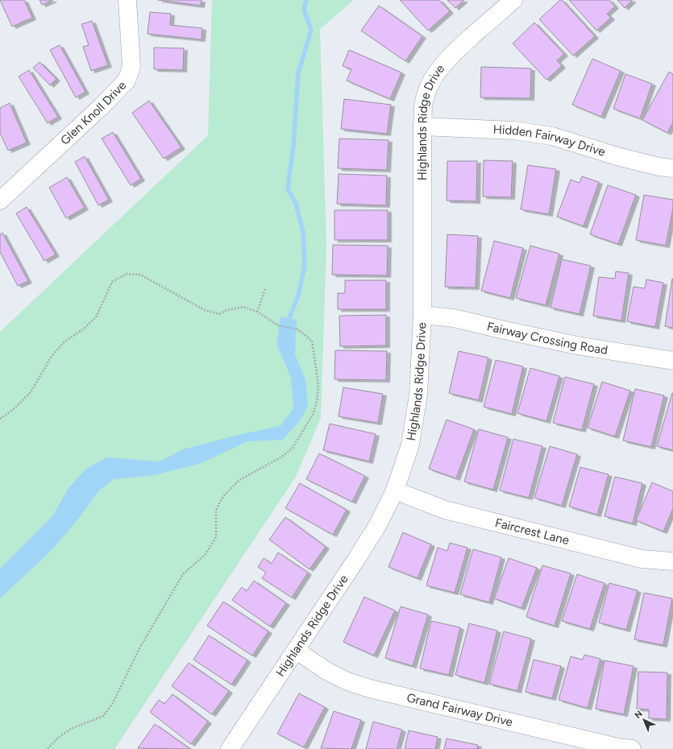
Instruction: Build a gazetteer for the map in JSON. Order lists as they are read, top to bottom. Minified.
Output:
{"streets":{"street":["Glen Knoll Drive","Highlands Ridge Drive","Hidden Fairway Drive","Fairway Crossing Road","Faircrest Lane","Grand Fairway Drive"]},"crossings":[["Highlands Ridge Drive","Hidden Fairway Drive"],["Highlands Ridge Drive","Fairway Crossing Road"],["Highlands Ridge Drive","Faircrest Lane"],["Highlands Ridge Drive","Grand Fairway Drive"]],"north":"top left"}
